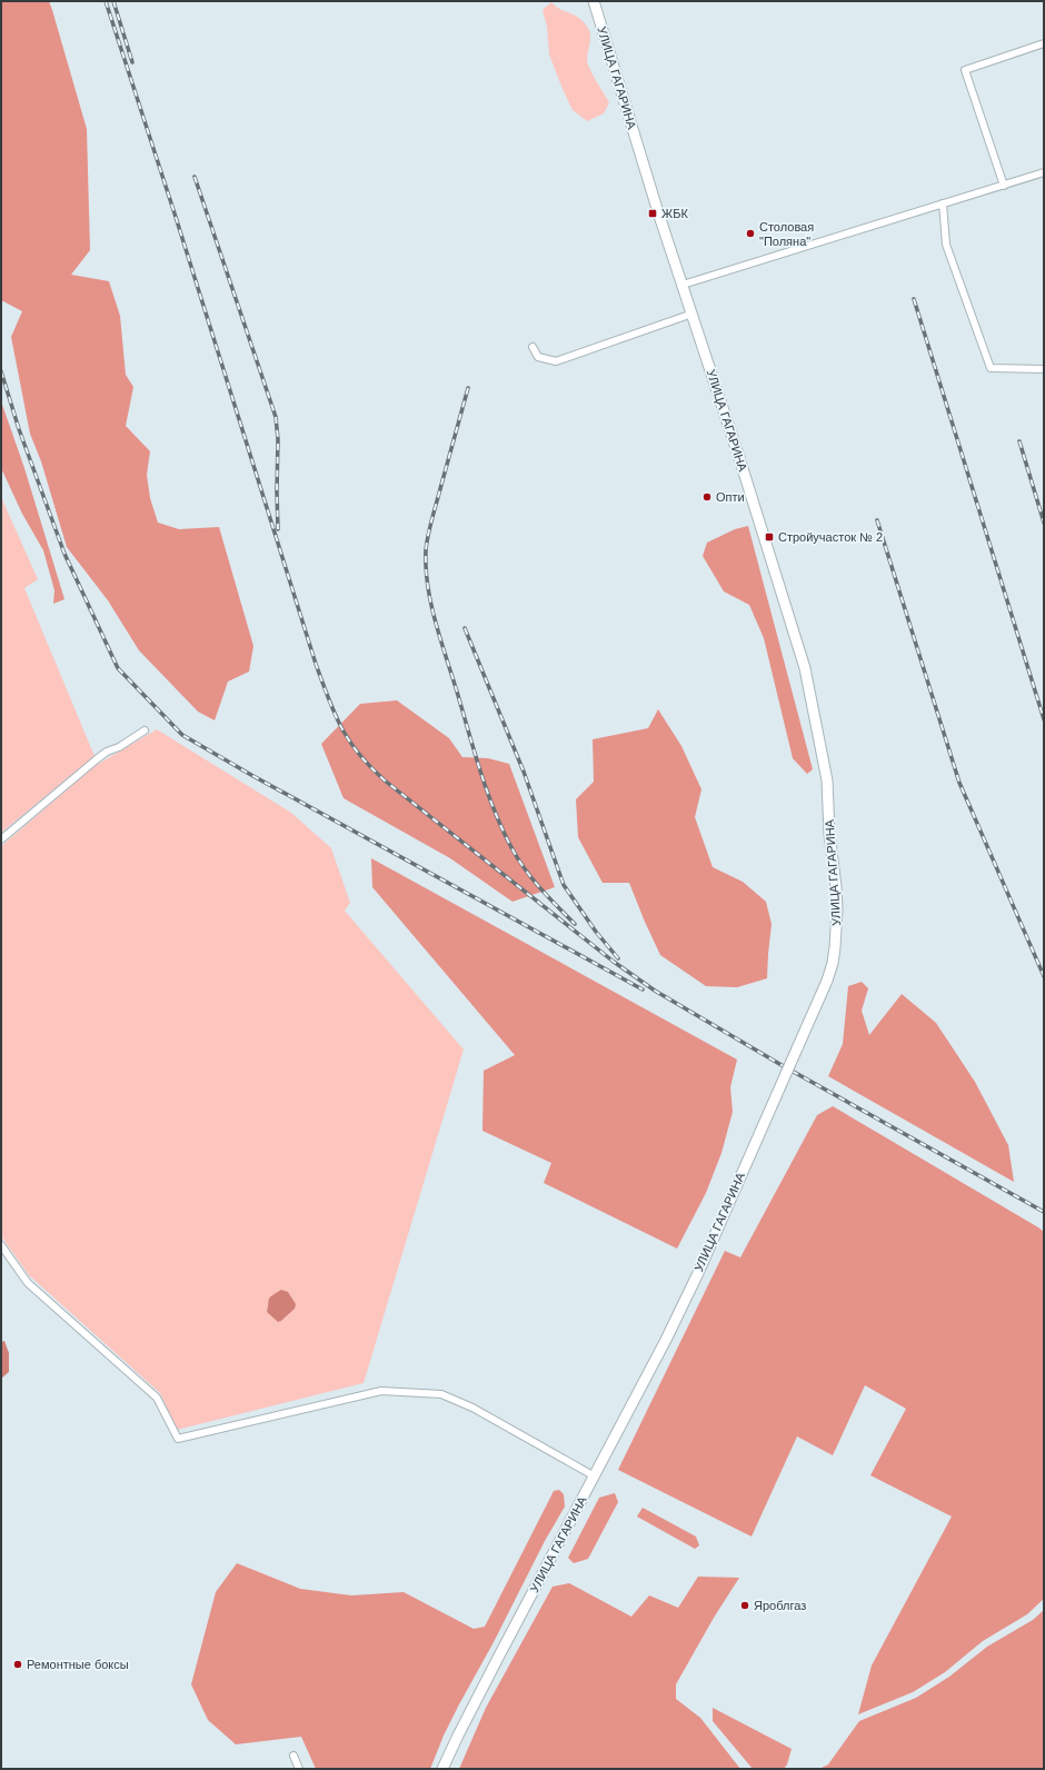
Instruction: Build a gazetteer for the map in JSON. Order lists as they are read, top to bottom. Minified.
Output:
{"streets":{"main road":["УЛИЦА ГАГАРИНА"]},"places":{"transit":["ЖБК","Стройучасток № 2"],"other":["Столовая \"Поляна\"","Опти","Яроблгаз","Ремонтные боксы"]}}
